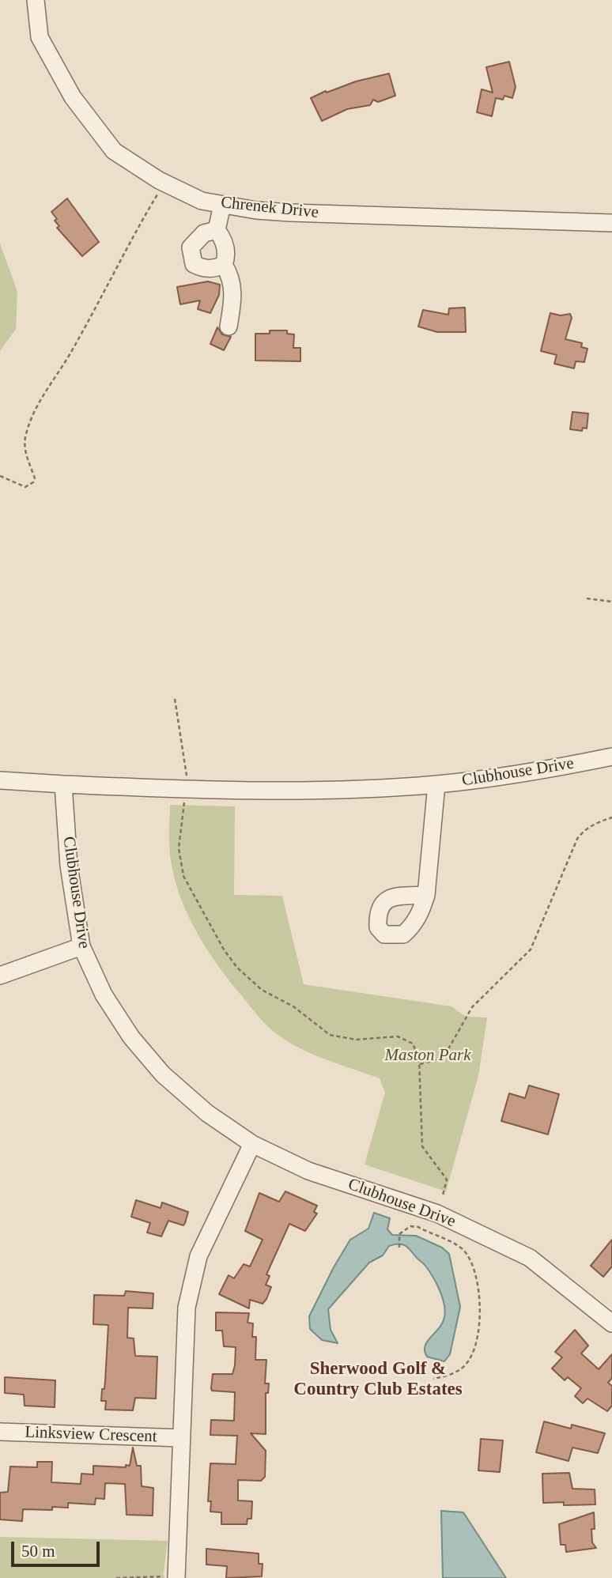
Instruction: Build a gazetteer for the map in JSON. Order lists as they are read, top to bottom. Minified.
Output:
{"streets":{"street":["Chrenek Drive","Clubhouse Drive","Linksview Crescent"]},"crossings":[["Clubhouse Drive","Linksview Crescent"]],"districts":["Sherwood Golf & Country Club Estates"],"parks":["Maston Park"],"scale_bar":"50 m"}
